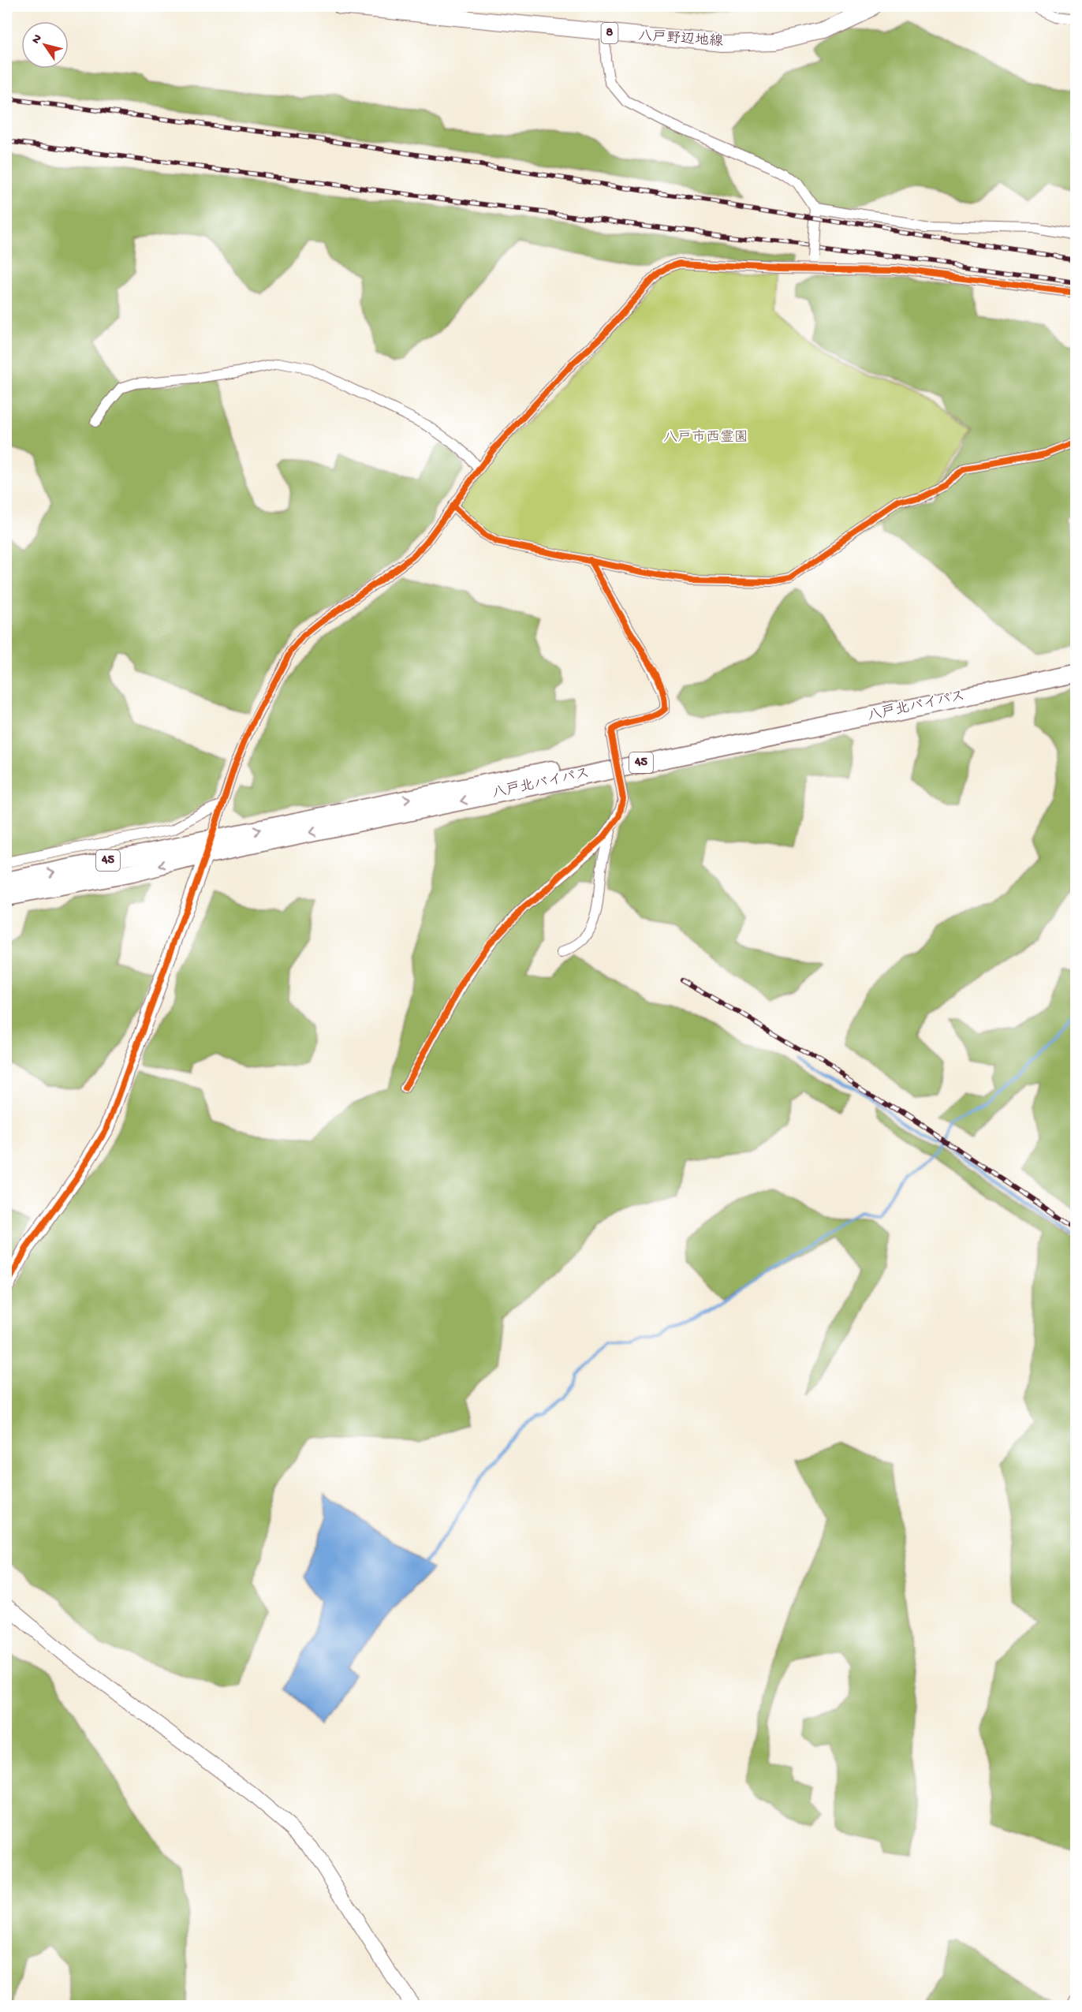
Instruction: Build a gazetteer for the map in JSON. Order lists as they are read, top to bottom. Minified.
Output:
{"streets":{"highway":["八戸北バイパス","45"],"main road":["8","八戸野辺地線"]},"parks":["八戸市西霊園"],"north":"top left"}
